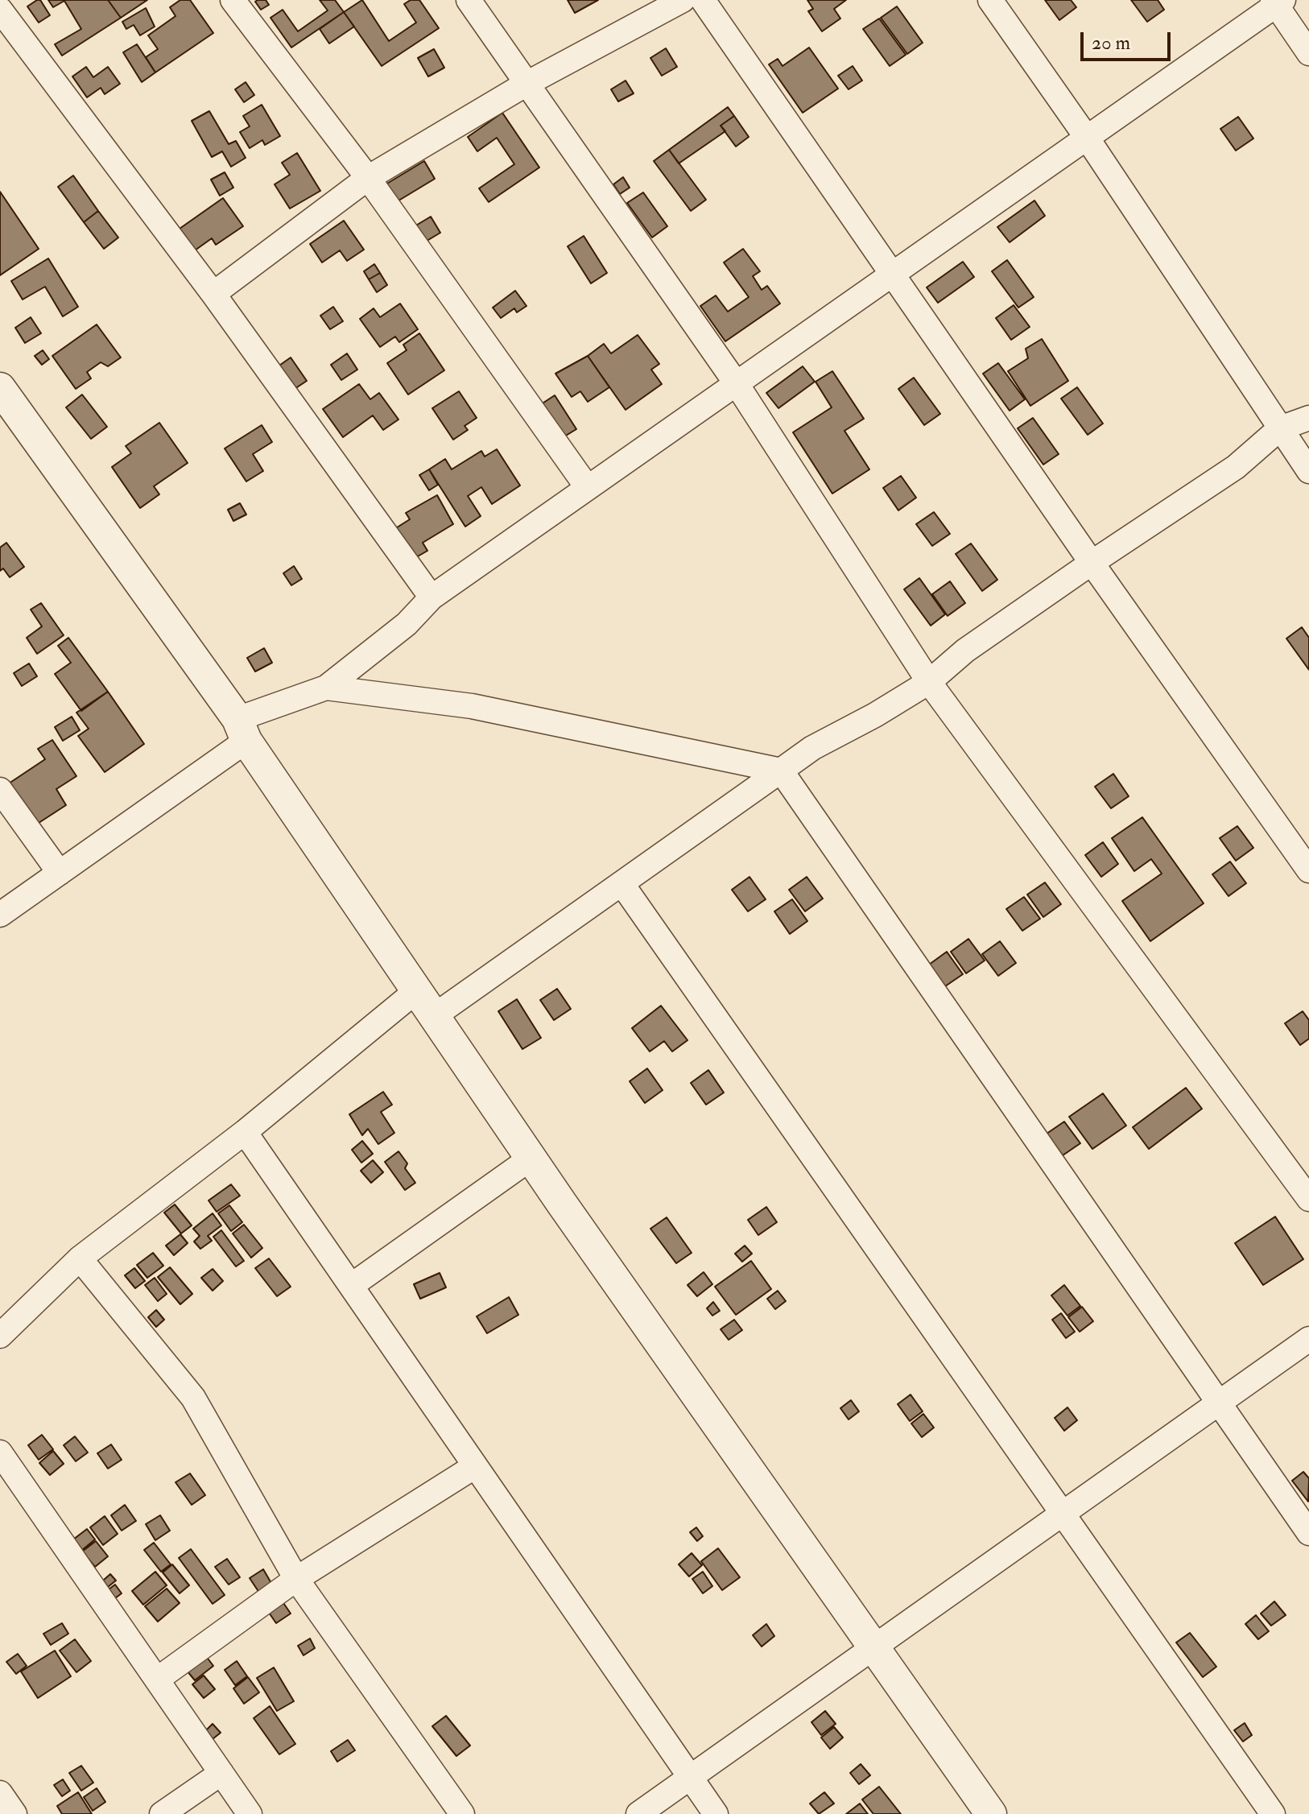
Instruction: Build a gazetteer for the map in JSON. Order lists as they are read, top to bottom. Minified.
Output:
{"scale_bar":"20 m"}
